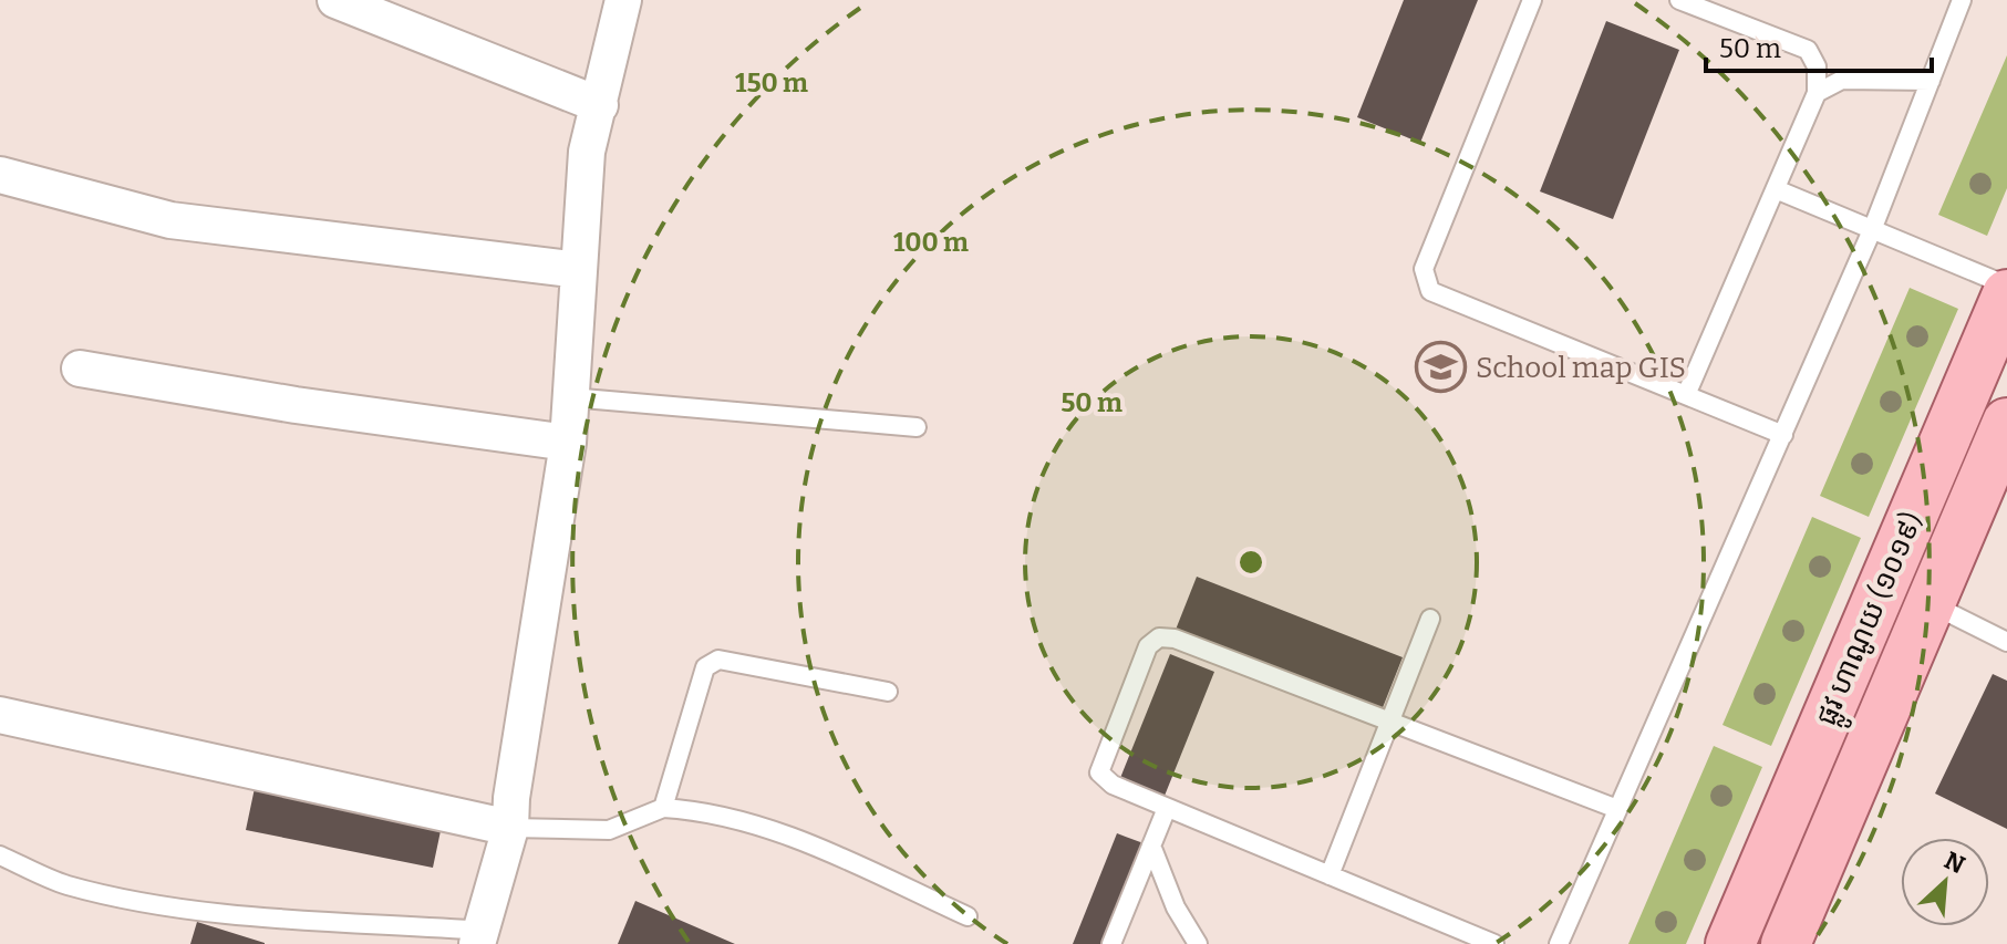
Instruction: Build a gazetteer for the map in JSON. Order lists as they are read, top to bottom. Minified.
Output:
{"streets":{"main road":["ផ្លូវ ហាណូយ (១០១៩)"]},"places":{"school or university":["School map GIS"]},"scale_bar":"50 m","north":"top right","rings":["150 m","100 m","50 m"]}
